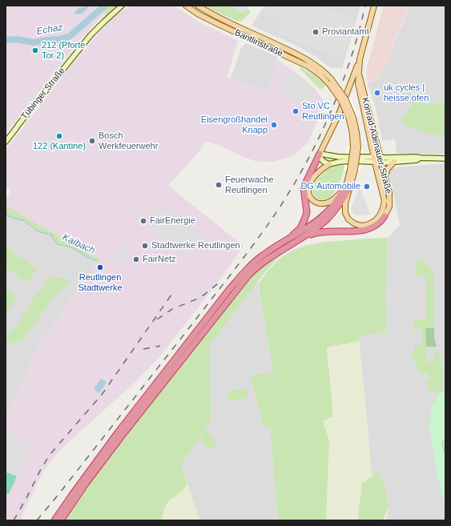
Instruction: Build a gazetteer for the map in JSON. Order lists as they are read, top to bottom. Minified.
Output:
{"streets":{"main road":["Bantlinstraße","Konrad-Adenauer-Straße"],"street":["Tübinger Straße"]},"water":["Echaz","Kaibach"],"places":["Proviantamt","212 (Pforte Tor 2)","uk cycles | heisse öfen","Sto VC Reutlingen","Eisengroßhandel Knapp","122 (Kantine)","Bosch Werkfeuerwehr","Feuerwache Reutlingen","DG Automobile","FairEnergie","Stadtwerke Reutlingen","FairNetz","Reutlingen Stadtwerke"]}
